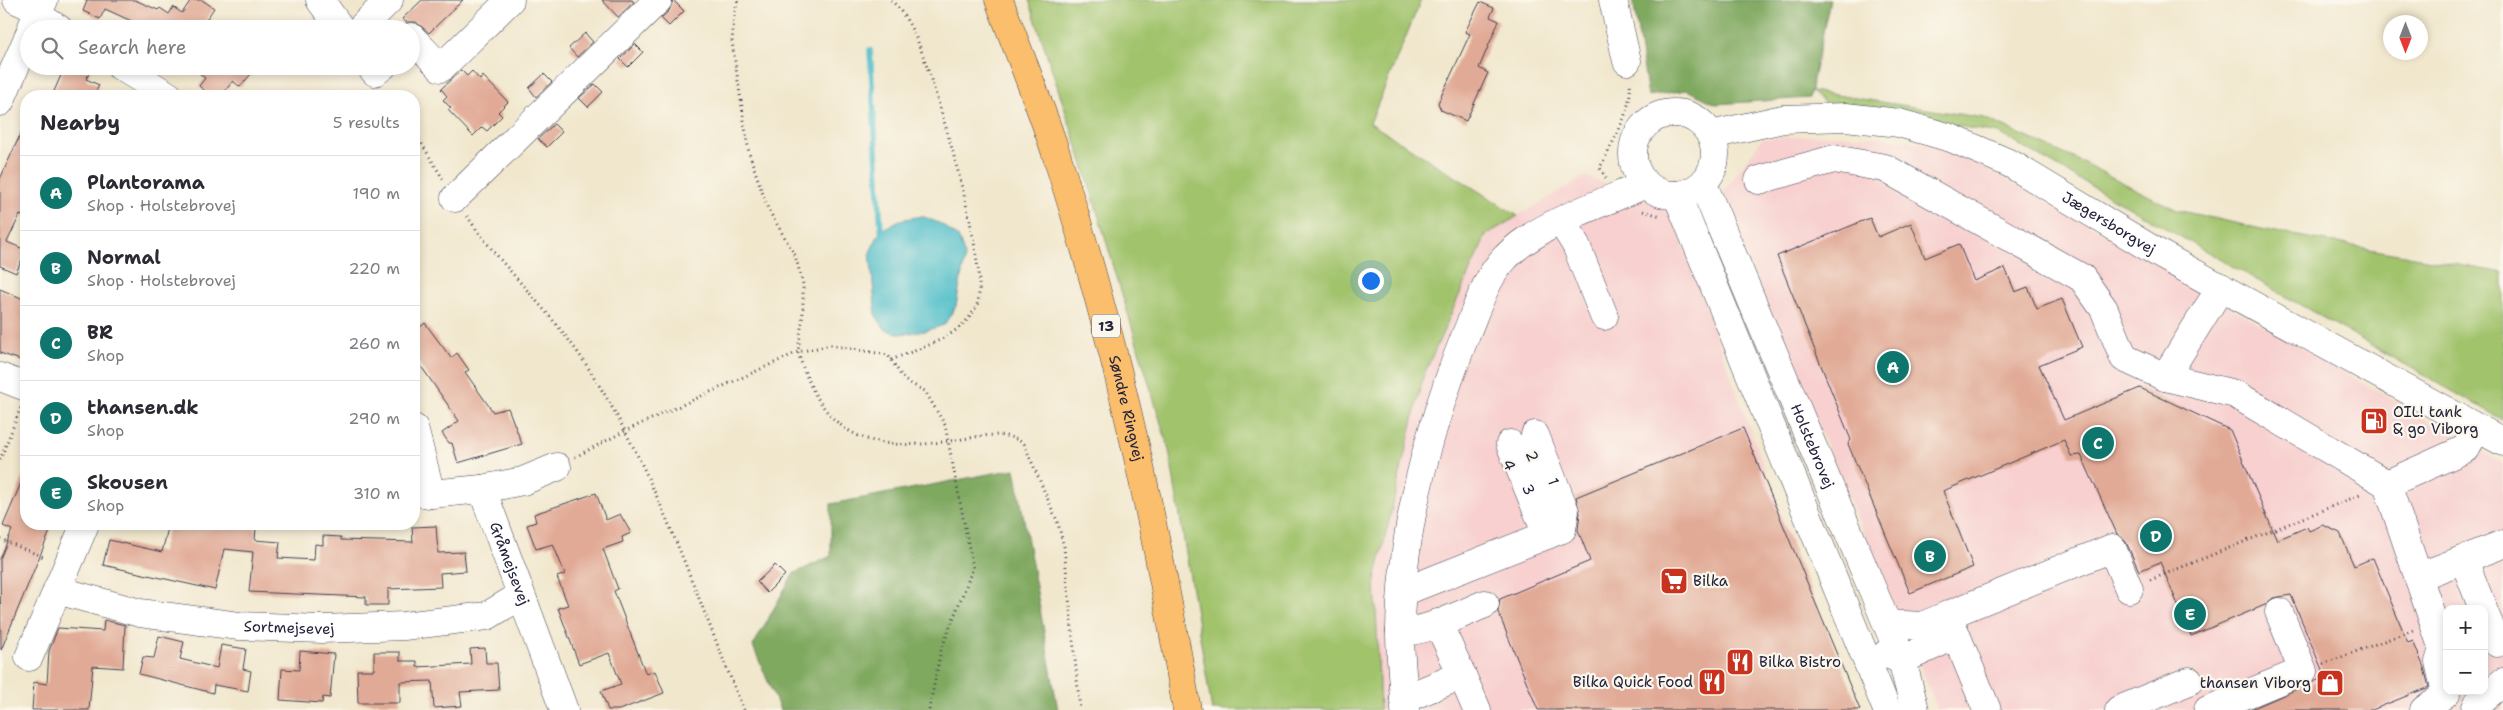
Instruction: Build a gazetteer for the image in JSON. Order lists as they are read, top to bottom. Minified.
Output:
{"streets":{"main road":["13","Søndre Ringvej"],"street":["Jægersborgvej","Holstebrovej","4","1","Gråmejsevej","Sortmejsevej"]},"crossings":[["Jægersborgvej","Holstebrovej"],["4","1"],["Gråmejsevej","Sortmejsevej"]],"places":{"fuel station":["OIL! tank & go Viborg"],"supermarket":["Bilka"],"restaurant":["Bilka Bistro","Bilka Quick Food"],"shop":["thansen Viborg"]},"north":"bottom","page":{"search":"Search here","heading":["Nearby","5 results"],"list":[{"mark":"A","name":"Plantorama","note":"Shop · Holstebrovej","value":"190 m"},{"mark":"B","name":"Normal","note":"Shop · Holstebrovej","value":"220 m"},{"mark":"C","name":"BR","note":"Shop","value":"260 m"},{"mark":"D","name":"thansen.dk","note":"Shop","value":"290 m"},{"mark":"E","name":"Skousen","note":"Shop","value":"310 m"}],"pins":["A","C","D","B","E"],"map_buttons":["+","−"]}}
